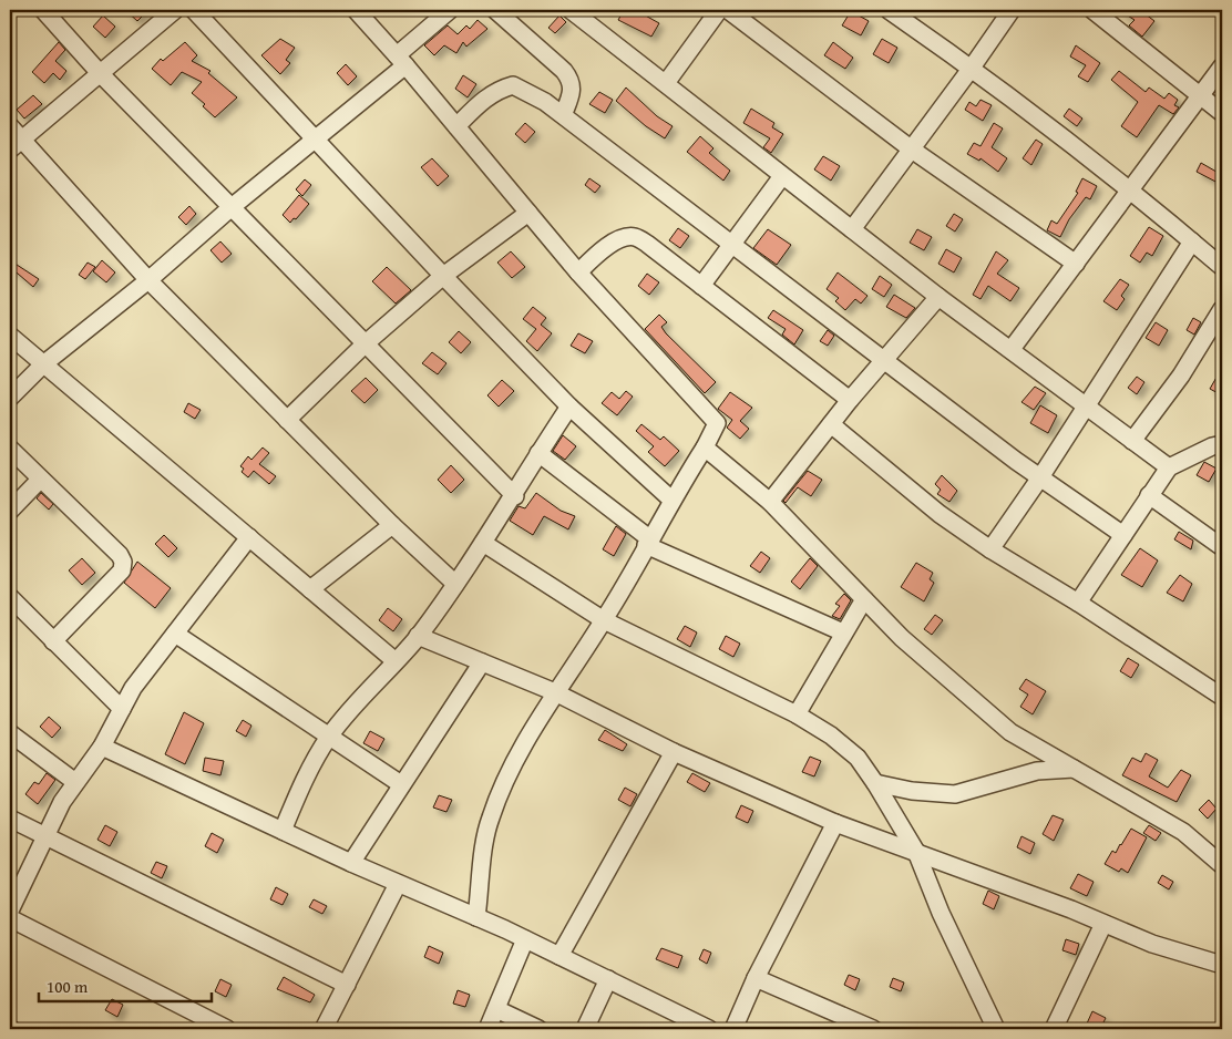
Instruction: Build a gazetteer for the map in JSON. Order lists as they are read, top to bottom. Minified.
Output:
{"scale_bar":"100 m"}
